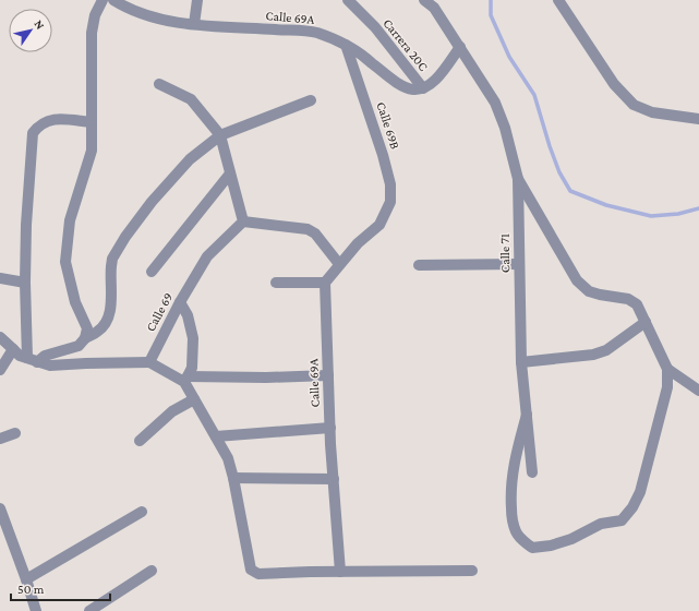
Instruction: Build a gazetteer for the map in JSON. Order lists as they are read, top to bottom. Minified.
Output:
{"streets":{"street":["Calle 69A","Carrera 20C","Calle 69B","Calle 71","Calle 69"]},"crossings":[["Calle 69A","Carrera 20C"],["Calle 69A","Calle 69B"]],"scale_bar":"50 m","north":"top right"}
